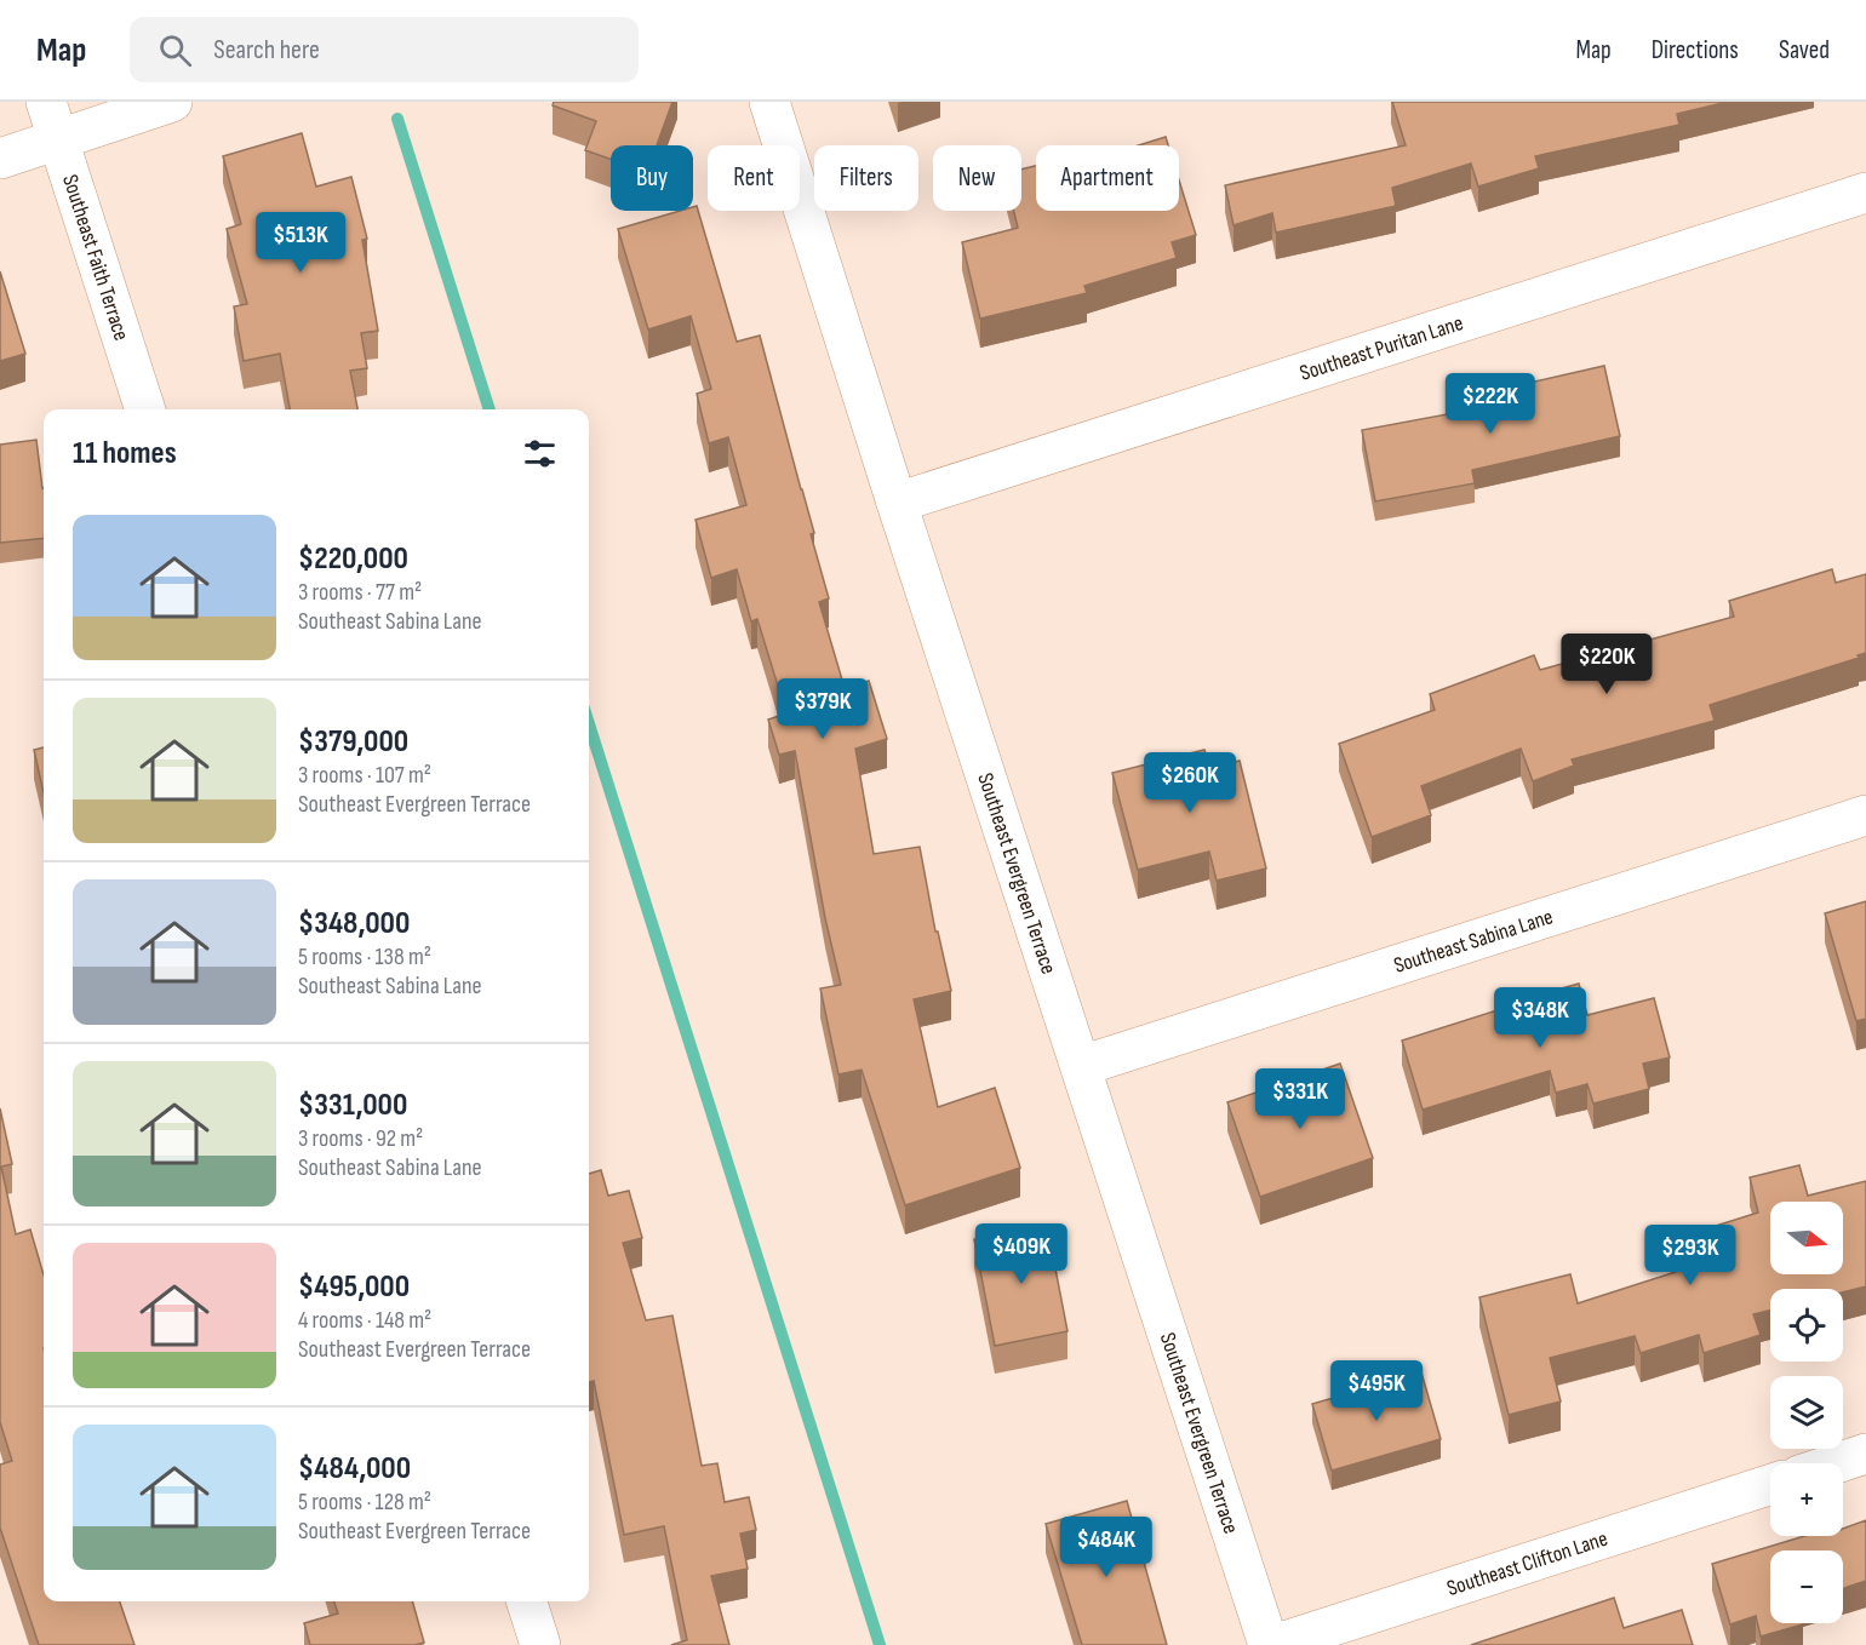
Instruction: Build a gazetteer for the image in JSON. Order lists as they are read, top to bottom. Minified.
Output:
{"streets":{"street":["Southeast Faith Terrace","Southeast Puritan Lane","Southeast Evergreen Terrace","Southeast Sabina Lane","Southeast Clifton Lane"]},"crossings":[["Southeast Puritan Lane","Southeast Evergreen Terrace"],["Southeast Evergreen Terrace","Southeast Sabina Lane"],["Southeast Evergreen Terrace","Southeast Clifton Lane"]],"north":"right","page":{"header":"Map","search":"Search here","nav":["Map","Directions","Saved"],"chip":["Buy","Rent","Filters","New","Apartment"],"price":["$513K","$222K","$220K","$379K","$260K","$348K","$331K","$409K","$293K","$495K","$484K"],"heading":"11 homes","list":[{"name":"$220,000","note":"3 rooms · 77 m² · Southeast Sabina Lane"},{"name":"$379,000","note":"3 rooms · 107 m² · Southeast Evergreen Terrace"},{"name":"$348,000","note":"5 rooms · 138 m² · Southeast Sabina Lane"},{"name":"$331,000","note":"3 rooms · 92 m² · Southeast Sabina Lane"},{"name":"$495,000","note":"4 rooms · 148 m² · Southeast Evergreen Terrace"},{"name":"$484,000","note":"5 rooms · 128 m² · Southeast Evergreen Terrace"}],"map_buttons":["+","−"]}}
